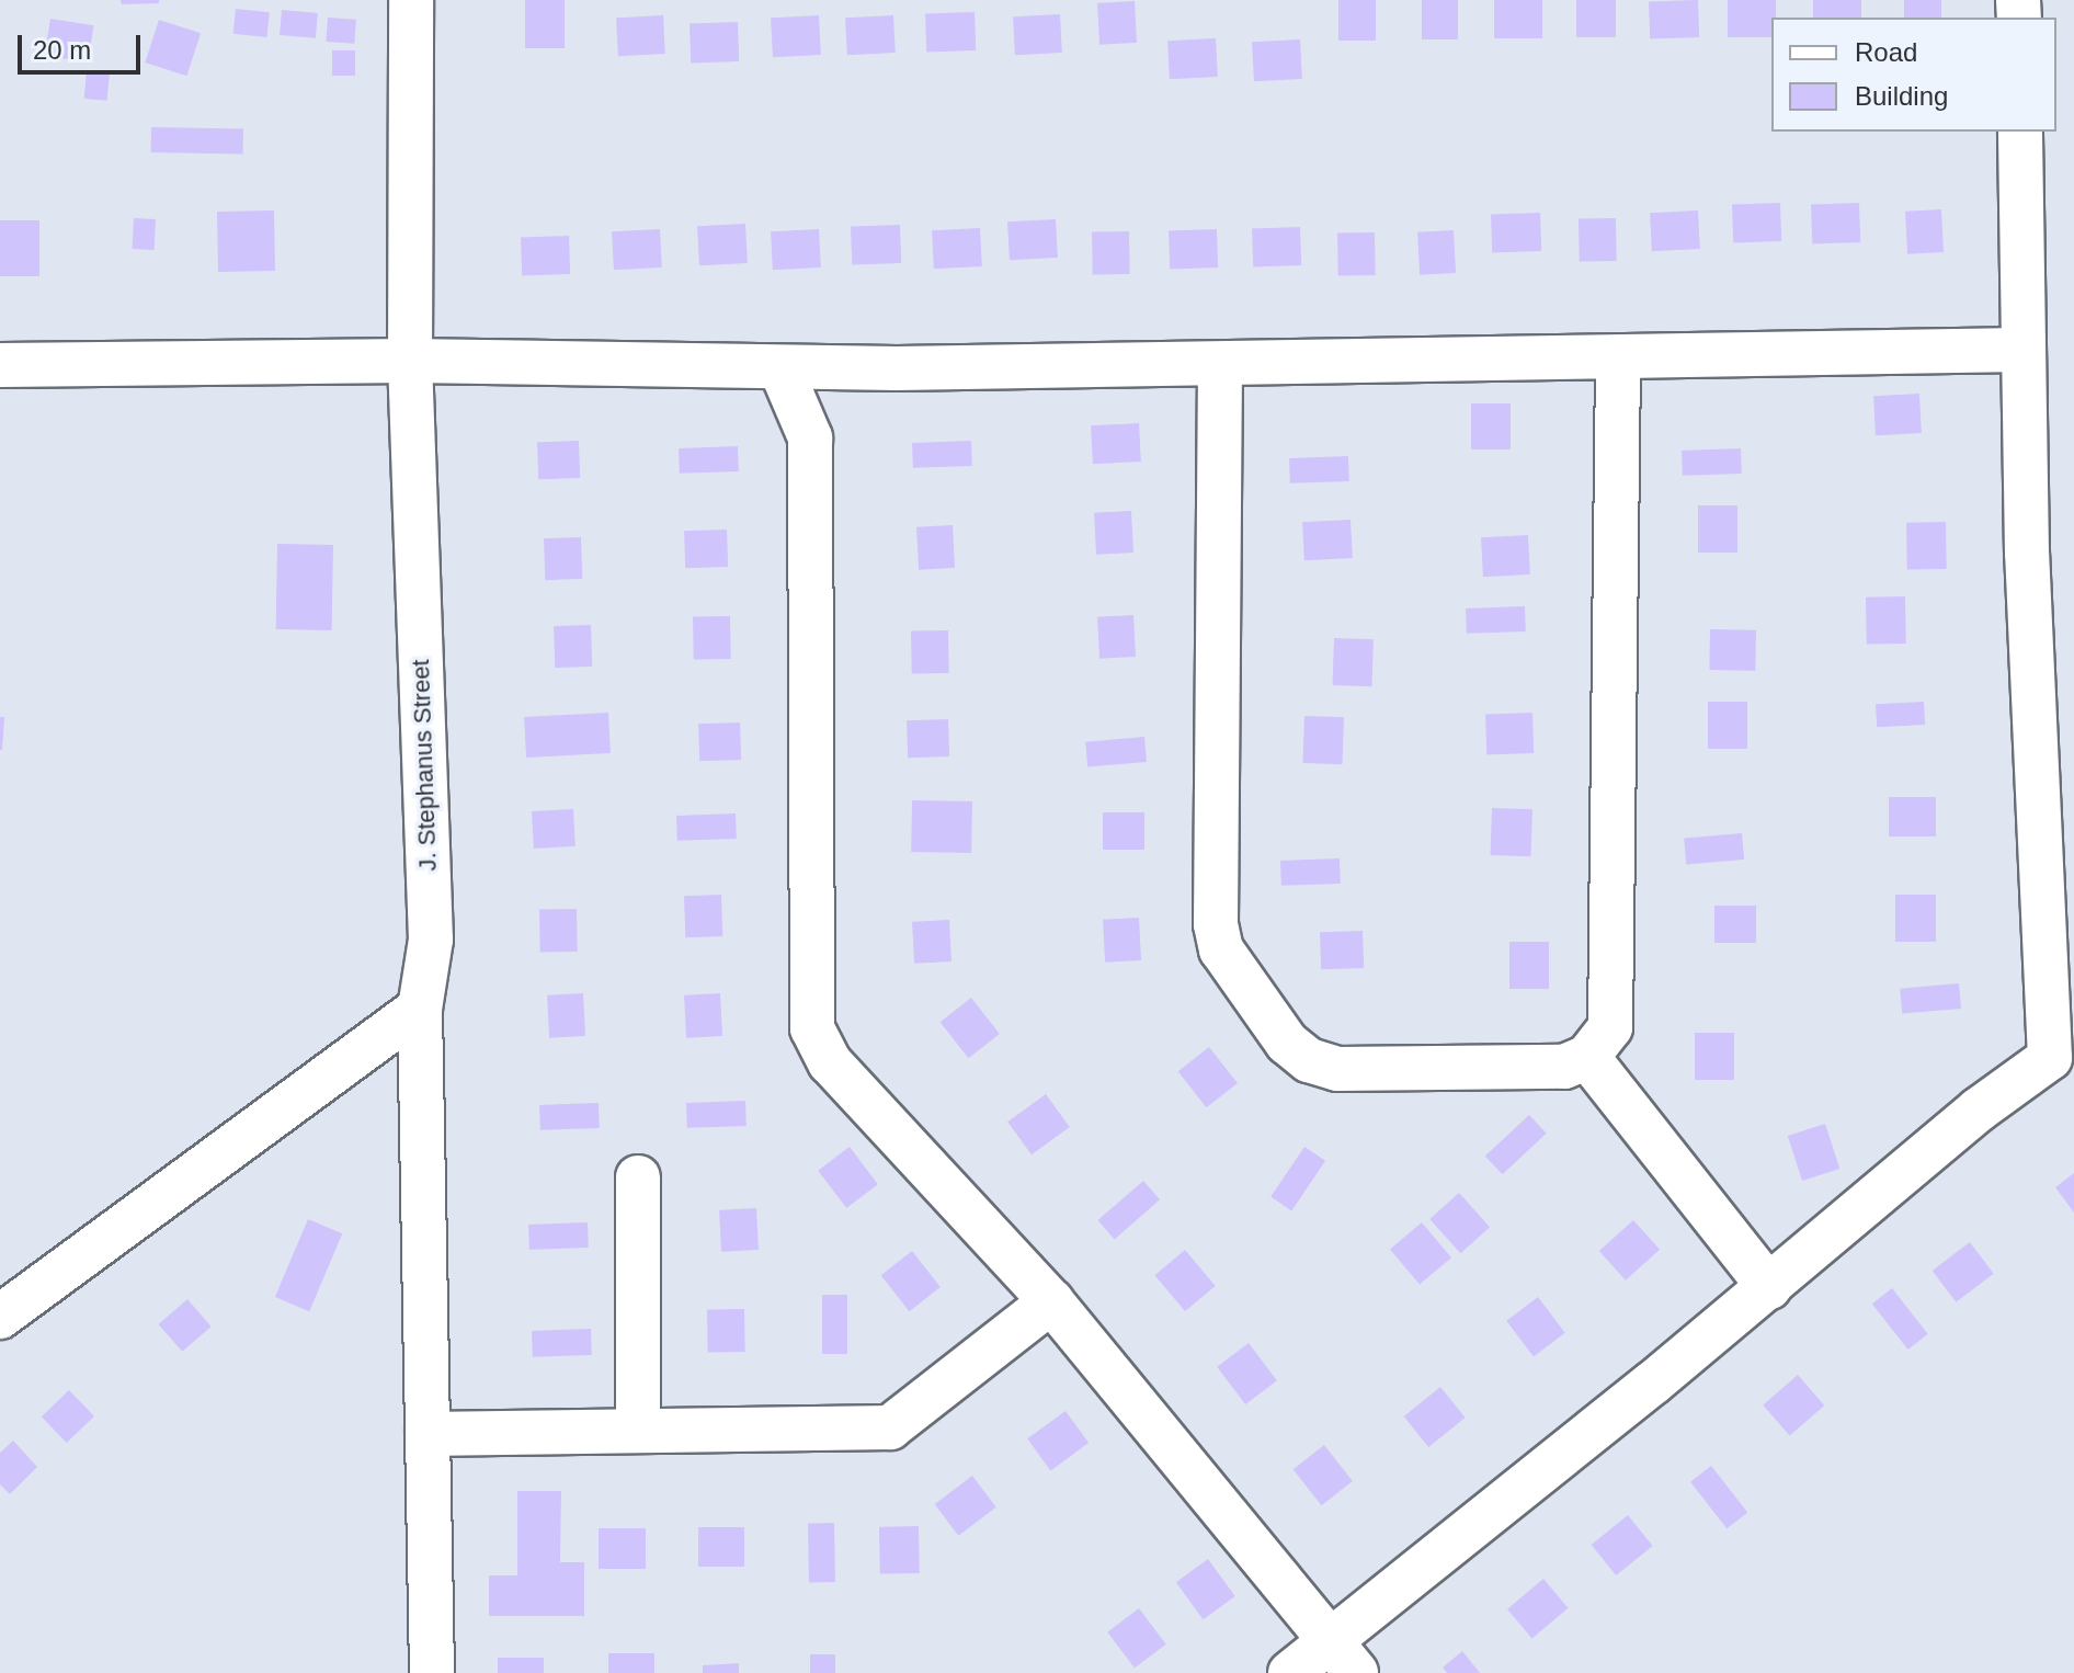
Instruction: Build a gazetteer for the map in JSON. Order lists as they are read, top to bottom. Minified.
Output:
{"streets":{"street":["J. Stephanus Street"]},"legend":["Road","Building"],"scale_bar":"20 m"}
